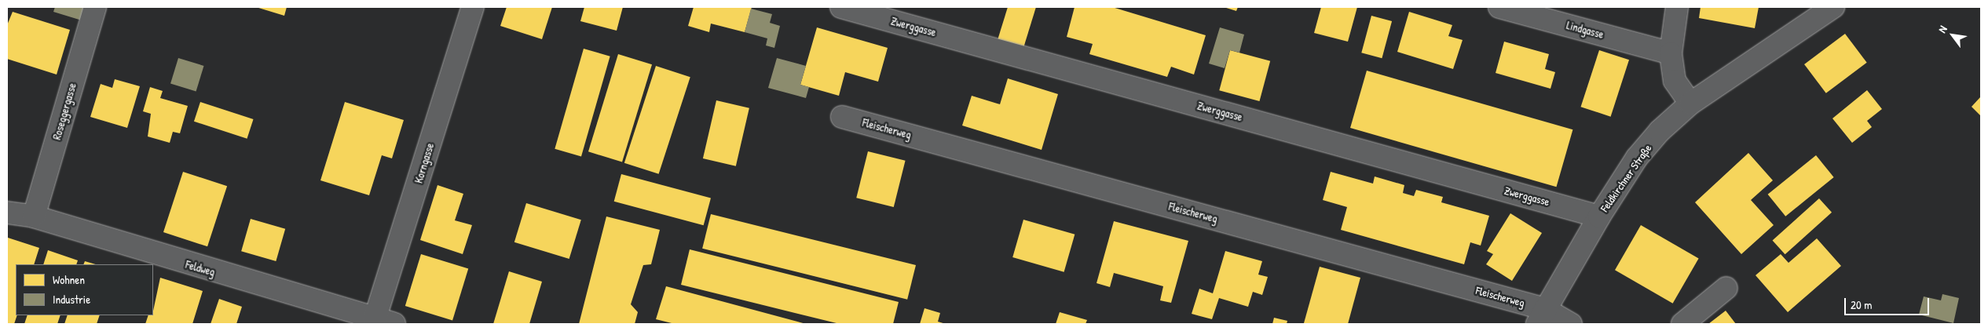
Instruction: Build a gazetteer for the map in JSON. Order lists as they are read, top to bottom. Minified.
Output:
{"streets":{"street":["Zwerggasse","Lindgasse","Roseggergasse","Fleischerweg","Korngasse","Feldkirchner Straße","Feldweg"]},"crossings":[["Zwerggasse","Feldkirchner Straße"],["Roseggergasse","Feldweg"],["Fleischerweg","Feldkirchner Straße"],["Korngasse","Feldweg"]],"legend":["Wohnen","Industrie"],"scale_bar":"20 m","north":"top left"}
